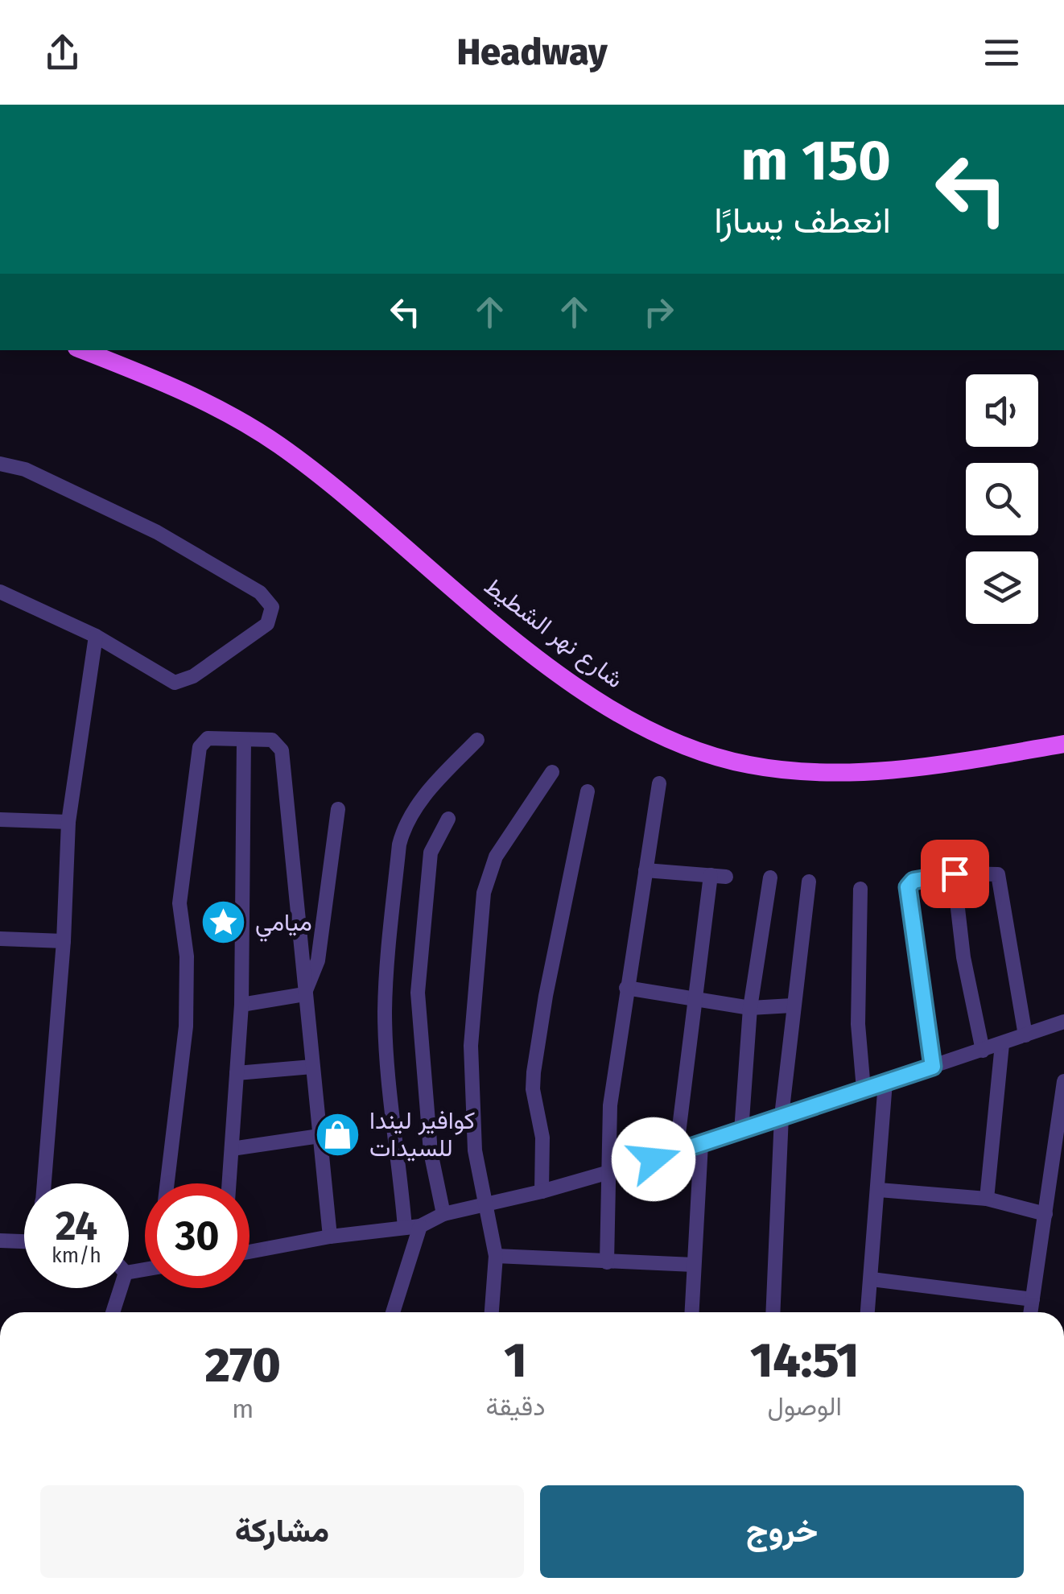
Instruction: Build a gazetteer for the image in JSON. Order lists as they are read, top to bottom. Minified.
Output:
{"streets":{"main road":["شارع نهر الشطيط"]},"places":{"place":["ميامي"],"shop":["كوافير ليندا للسيدات"]},"page":{"header":"Headway","turn":["150 m","انعطف يسارًا"],"speed":"24 km/h","limit":"30","eta":["14:51","الوصول","1","دقيقة","270","m"],"buttons":["خروج","مشاركة"]}}
